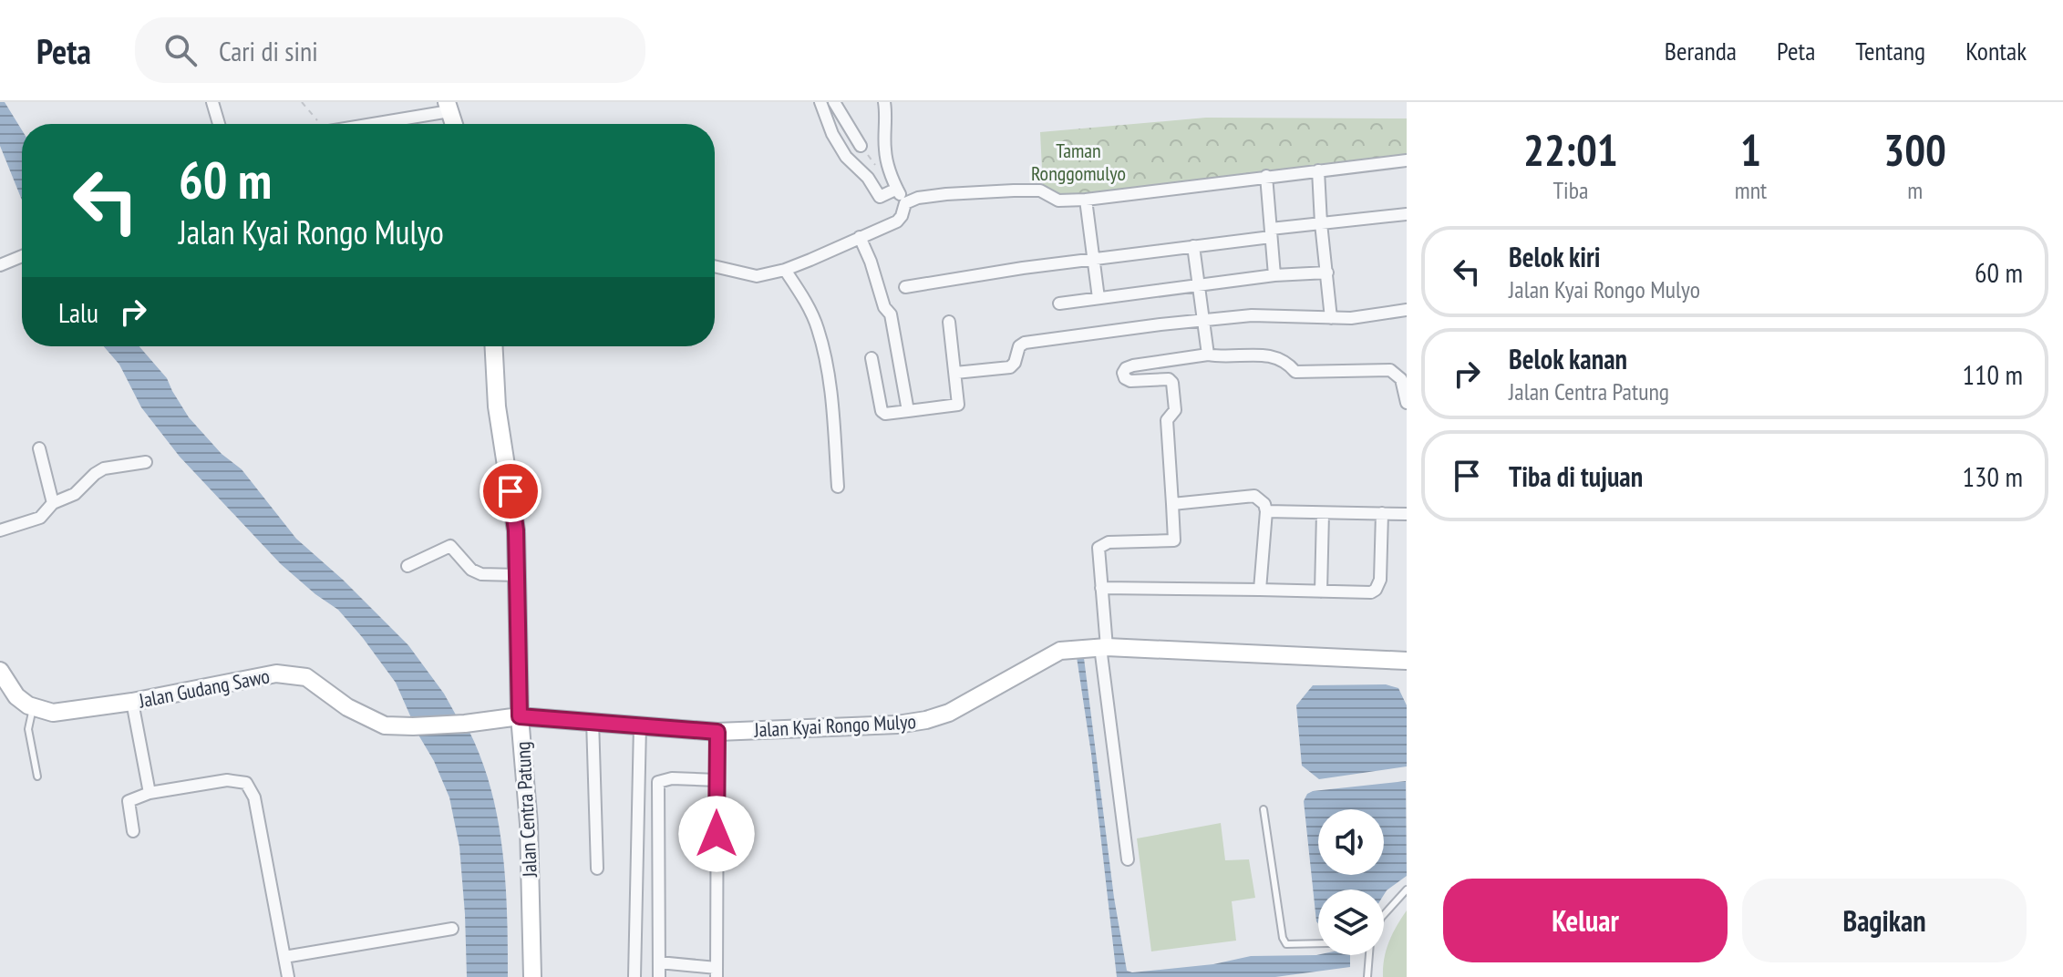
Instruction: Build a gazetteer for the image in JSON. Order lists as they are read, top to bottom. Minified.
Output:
{"streets":{"street":["Jalan Gudang Sawo","Jalan Kyai Rongo Mulyo","Jalan Centra Patung"]},"crossings":[["Jalan Gudang Sawo","Jalan Kyai Rongo Mulyo"],["Jalan Kyai Rongo Mulyo","Jalan Centra Patung"]],"parks":["Taman Ronggomulyo"],"page":{"header":"Peta","search":"Cari di sini","nav":["Beranda","Peta","Tentang","Kontak"],"eta":["22:01","Tiba","1","mnt","300","m"],"turn":["60 m","Jalan Kyai Rongo Mulyo"],"list":[{"name":"Belok kiri","note":"Jalan Kyai Rongo Mulyo","value":"60 m"},{"name":"Belok kanan","note":"Jalan Centra Patung","value":"110 m"},{"name":"Tiba di tujuan","value":"130 m"}],"then":"Lalu","buttons":["Keluar","Bagikan"]}}
